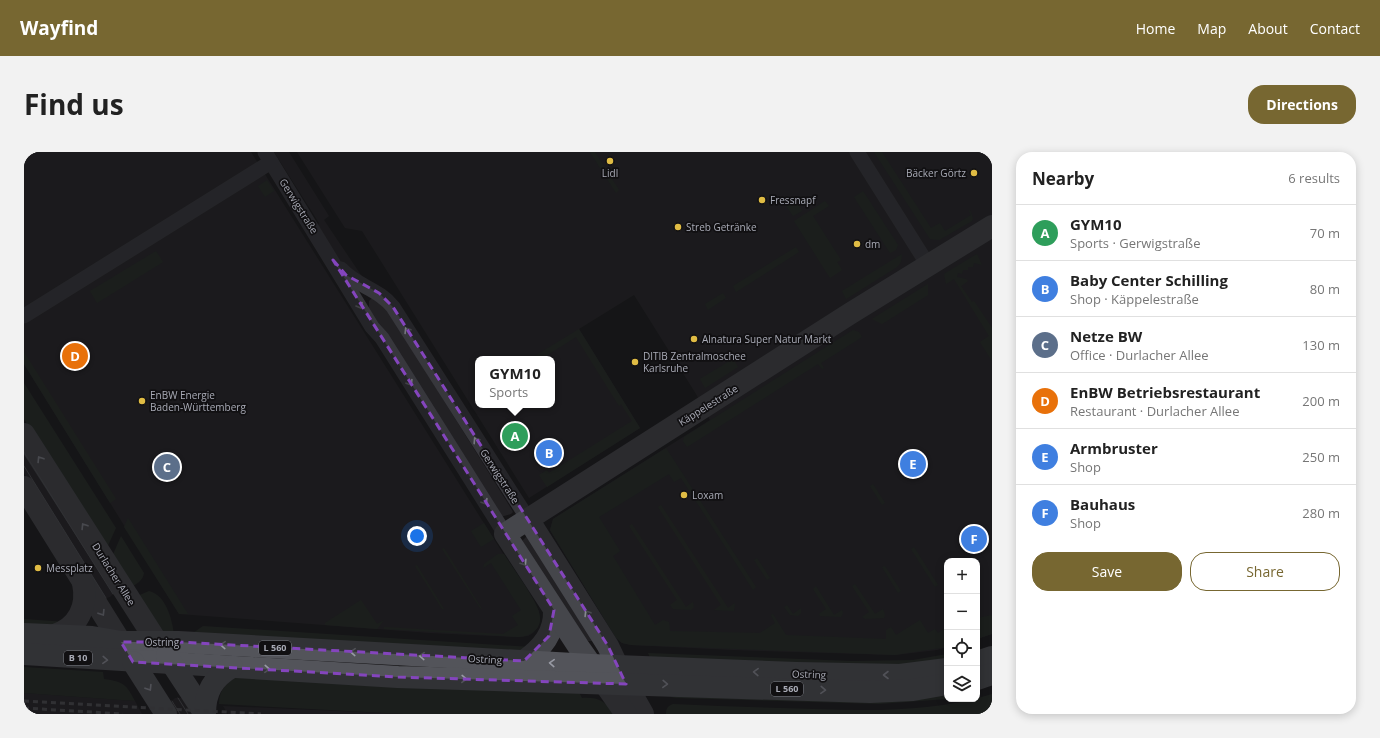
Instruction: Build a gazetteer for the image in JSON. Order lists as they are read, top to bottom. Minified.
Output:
{"streets":{"main road":["Durlacher Allee","Ostring","L 560","B 10"],"street":["Gerwigstraße","Käppelestraße"]},"crossings":[["Gerwigstraße","Käppelestraße"],["Gerwigstraße","Ostring"],["Durlacher Allee","Ostring"]],"places":["Lidl","Bäcker Görtz","Fressnapf","Streb Getränke","dm","Alnatura Super Natur Markt","DITIB Zentralmoschee Karlsruhe","EnBW Energie Baden-Württemberg","Loxam","Messplatz"],"page":{"header":"Wayfind","nav":["Home","Map","About","Contact"],"title":"Find us","buttons":["Directions",["Save","Share"]],"heading":["Nearby","6 results"],"list":[{"mark":"A","name":"GYM10","note":"Sports · Gerwigstraße","value":"70 m"},{"mark":"B","name":"Baby Center Schilling","note":"Shop · Käppelestraße","value":"80 m"},{"mark":"C","name":"Netze BW","note":"Office · Durlacher Allee","value":"130 m"},{"mark":"D","name":"EnBW Betriebsrestaurant","note":"Restaurant · Durlacher Allee","value":"200 m"},{"mark":"E","name":"Armbruster","note":"Shop","value":"250 m"},{"mark":"F","name":"Bauhaus","note":"Shop","value":"280 m"}],"pins":["D","A","B","E","C","F"],"popup":["GYM10","Sports"],"map_buttons":["+","−"]}}
